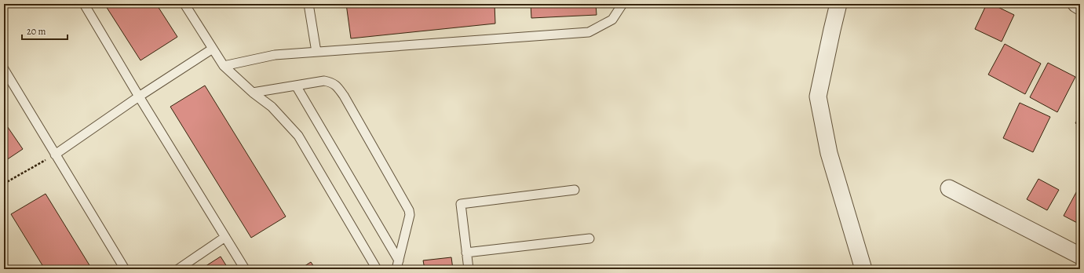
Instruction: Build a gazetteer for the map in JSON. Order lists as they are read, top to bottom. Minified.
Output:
{"scale_bar":"20 m"}
